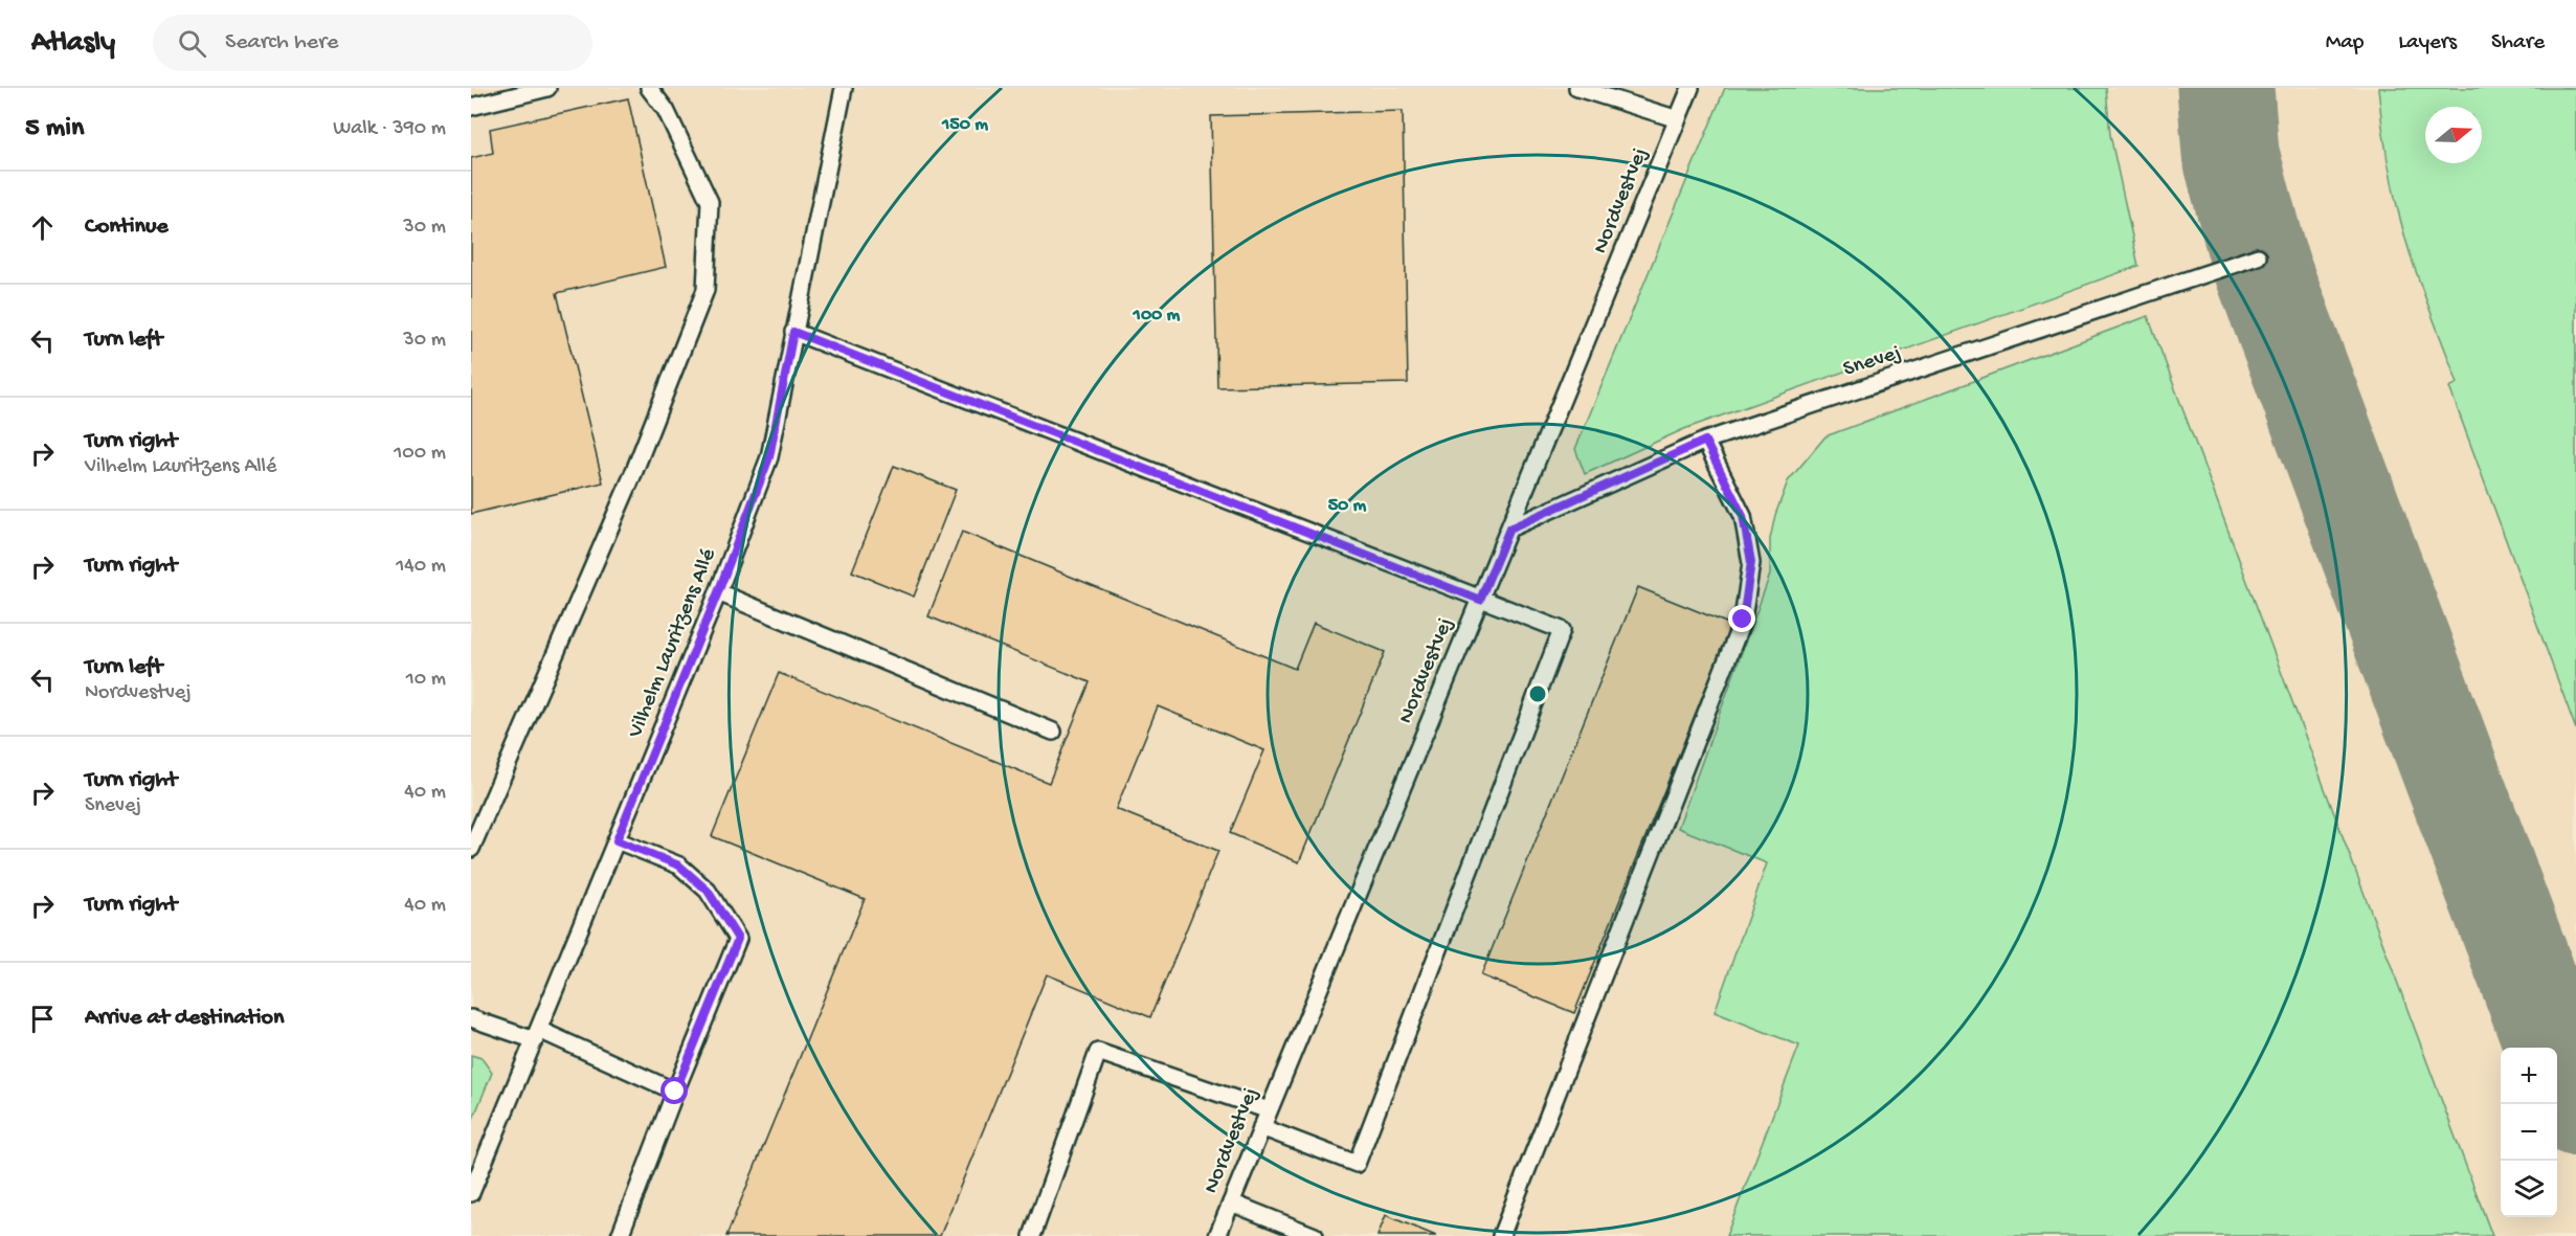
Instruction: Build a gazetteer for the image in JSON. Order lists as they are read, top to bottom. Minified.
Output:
{"streets":{"lane":["Nordvestvej","Snevej","Vilhelm Lauritzens Allé"]},"crossings":[["Nordvestvej","Snevej"]],"north":"right","page":{"header":"Atlasly","search":"Search here","nav":["Map","Layers","Share"],"heading":["5 min","Walk · 390 m"],"list":[["Continue","30 m"],["Turn left","30 m"],["Turn right","Vilhelm Lauritzens Allé","100 m"],["Turn right","140 m"],["Turn left","Nordvestvej","10 m"],["Turn right","Snevej","40 m"],["Turn right","40 m"],"Arrive at destination"],"map_buttons":["+","−"]},"rings":["150 m","100 m","50 m"]}
